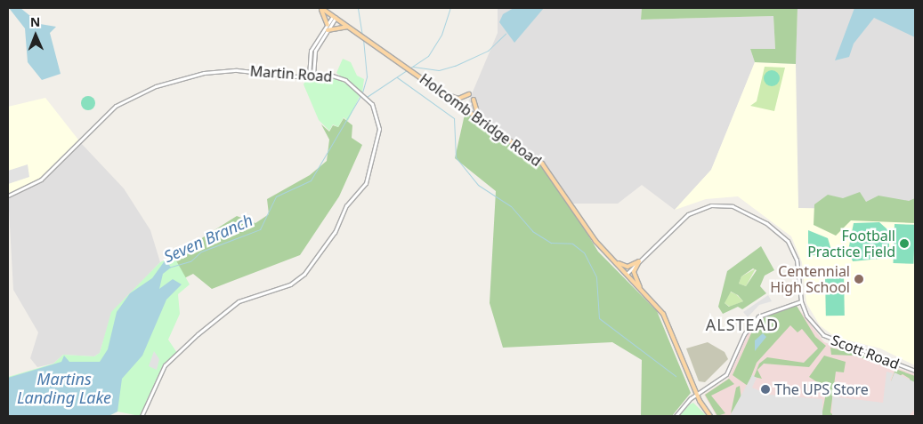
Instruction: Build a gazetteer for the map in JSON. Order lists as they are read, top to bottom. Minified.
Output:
{"streets":{"main road":["Holcomb Bridge Road"],"street":["Martin Road","Scott Road"]},"crossings":[["Holcomb Bridge Road","Scott Road"]],"districts":["ALSTEAD"],"water":["Seven Branch","Martins Landing Lake"],"places":["Football Practice Field","Centennial High School","The UPS Store"],"north":"top"}
